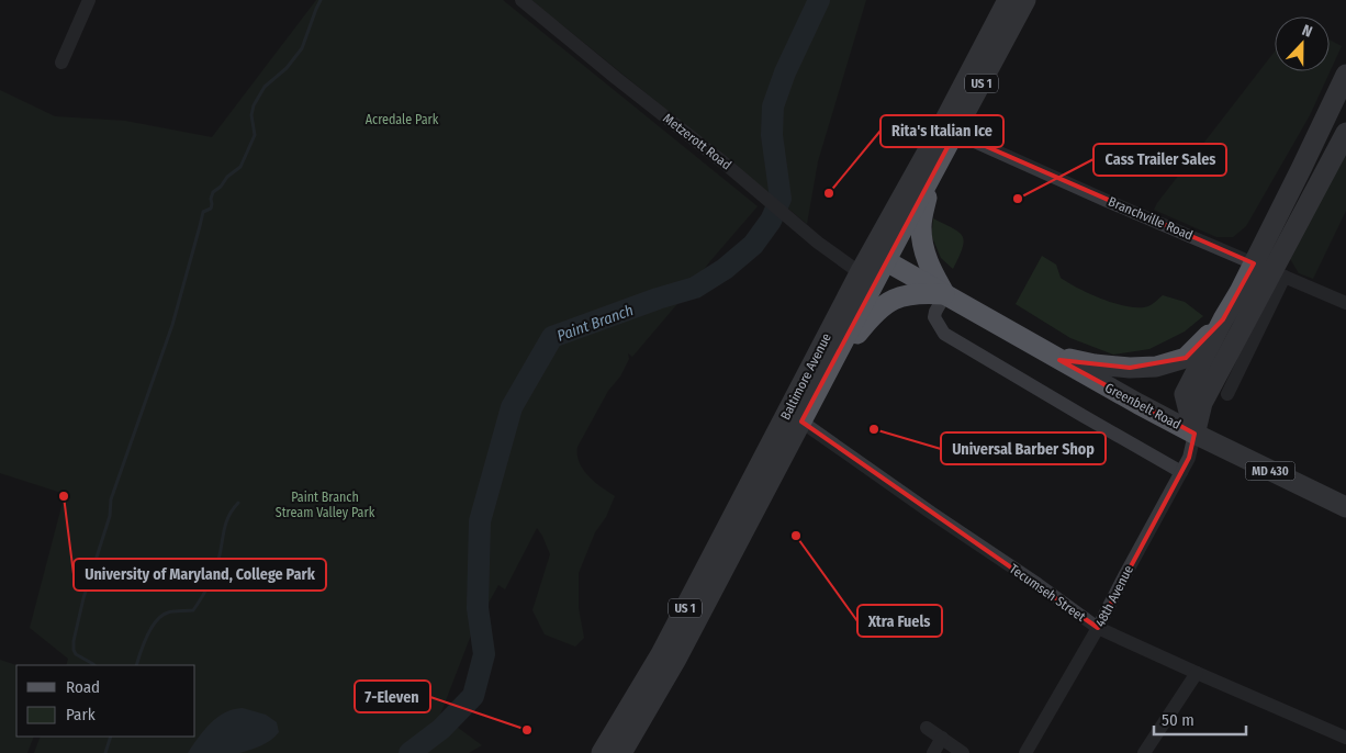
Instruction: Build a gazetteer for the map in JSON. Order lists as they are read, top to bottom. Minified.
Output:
{"streets":{"main road":["US 1","Baltimore Avenue","Greenbelt Road","MD 430","48th Avenue"],"street":["Metzerott Road","Branchville Road","Tecumseh Street"]},"crossings":[["Metzerott Road","Baltimore Avenue"],["Branchville Road","Baltimore Avenue"],["Branchville Road","48th Avenue"],["Baltimore Avenue","Greenbelt Road"],["Baltimore Avenue","Tecumseh Street"],["Greenbelt Road","48th Avenue"],["Tecumseh Street","48th Avenue"]],"water":["Paint Branch"],"parks":["Acredale Park","Paint Branch Stream Valley Park"],"places":["Rita's Italian Ice","Cass Trailer Sales","Universal Barber Shop","University of Maryland, College Park","Xtra Fuels","7-Eleven"],"legend":["Road","Park"],"scale_bar":"50 m","north":"top"}
